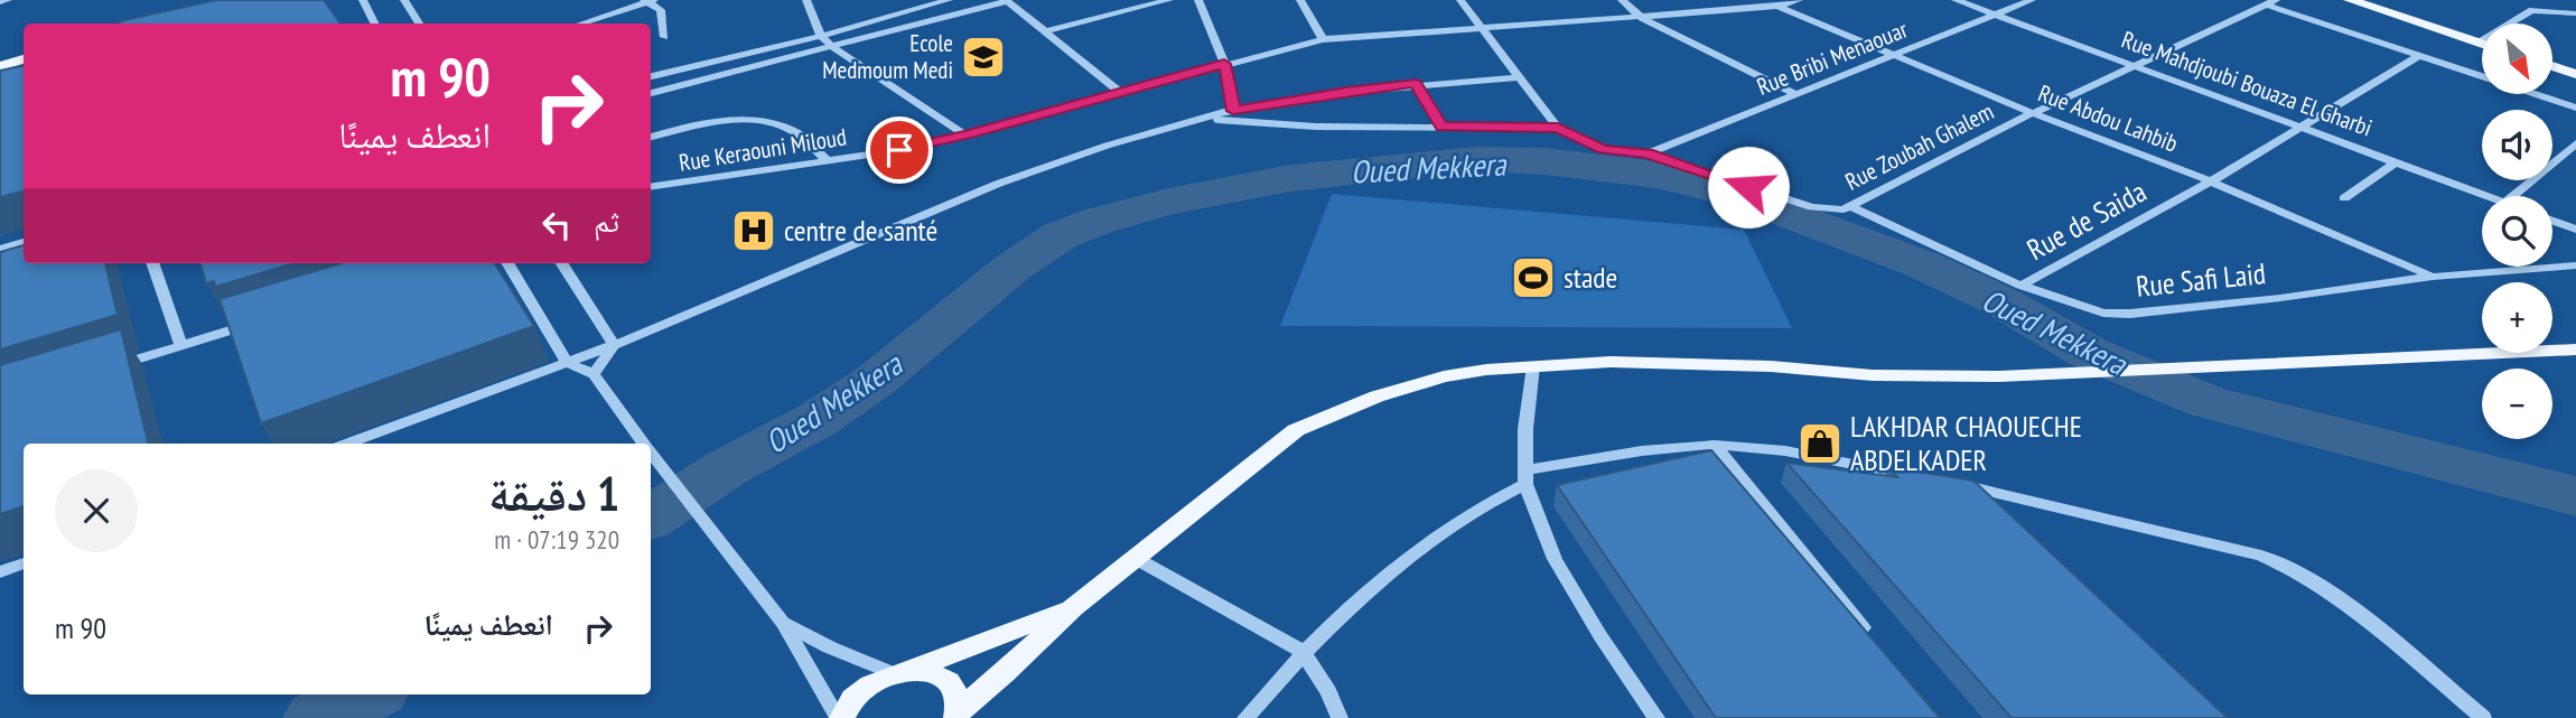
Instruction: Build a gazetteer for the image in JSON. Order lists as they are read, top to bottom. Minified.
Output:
{"streets":{"street":["Rue Bribi Menaouar","Rue Mahdjoubi Bouaza El Gharbi","Rue Abdou Lahbib","Rue Zoubah Ghalem","Rue Keraouni Miloud","Rue de Saida","Rue Safi Laid"]},"crossings":[["Rue Bribi Menaouar","Rue Mahdjoubi Bouaza El Gharbi"],["Rue Bribi Menaouar","Rue Abdou Lahbib"],["Rue Bribi Menaouar","Rue Zoubah Ghalem"],["Rue Mahdjoubi Bouaza El Gharbi","Rue Zoubah Ghalem"],["Rue Mahdjoubi Bouaza El Gharbi","Rue de Saida"],["Rue Abdou Lahbib","Rue Zoubah Ghalem"],["Rue Abdou Lahbib","Rue Keraouni Miloud"],["Rue Abdou Lahbib","Rue de Saida"],["Rue Abdou Lahbib","Rue Safi Laid"],["Rue Zoubah Ghalem","Rue Safi Laid"],["Rue de Saida","Rue Safi Laid"]],"water":["Oued Mekkera"],"places":{"school or university":["Ecole Medmoum Medi"],"hospital":["centre de santé"],"sports":["stade"],"shop":["LAKHDAR CHAOUECHE ABDELKADER"]},"north":"bottom right","page":{"map_buttons":["+","−"],"turn":["90 m","انعطف يمينًا"],"then":"ثم","heading":["1 دقيقة","320 m · 07:19"],"list":[{"name":"انعطف يمينًا","value":"90 m"}]}}
